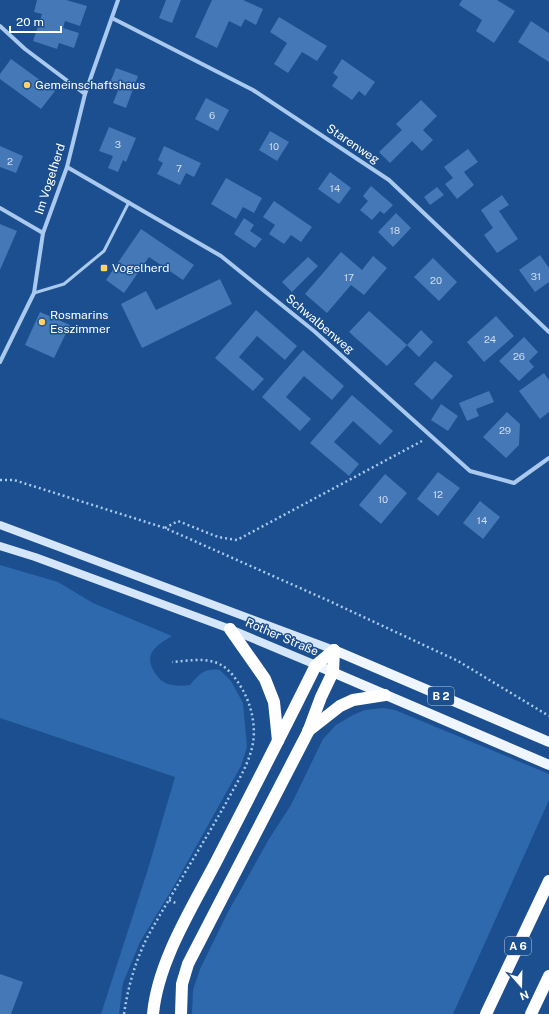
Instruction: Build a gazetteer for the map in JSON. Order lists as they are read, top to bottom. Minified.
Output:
{"streets":{"highway":["A 6"],"main road":["Rother Straße","B 2"],"street":["Starenweg","Im Vogelherd","Schwalbenweg"]},"crossings":[["Starenweg","Im Vogelherd"],["Im Vogelherd","Schwalbenweg"]],"places":{"other":["Gemeinschaftshaus","Rosmarins Esszimmer"],"transit":["Vogelherd"]},"house_numbers":["6","3","10","2","7","14","18","31","17","20","24","26","29","12","10","14"],"scale_bar":"20 m","north":"bottom"}
